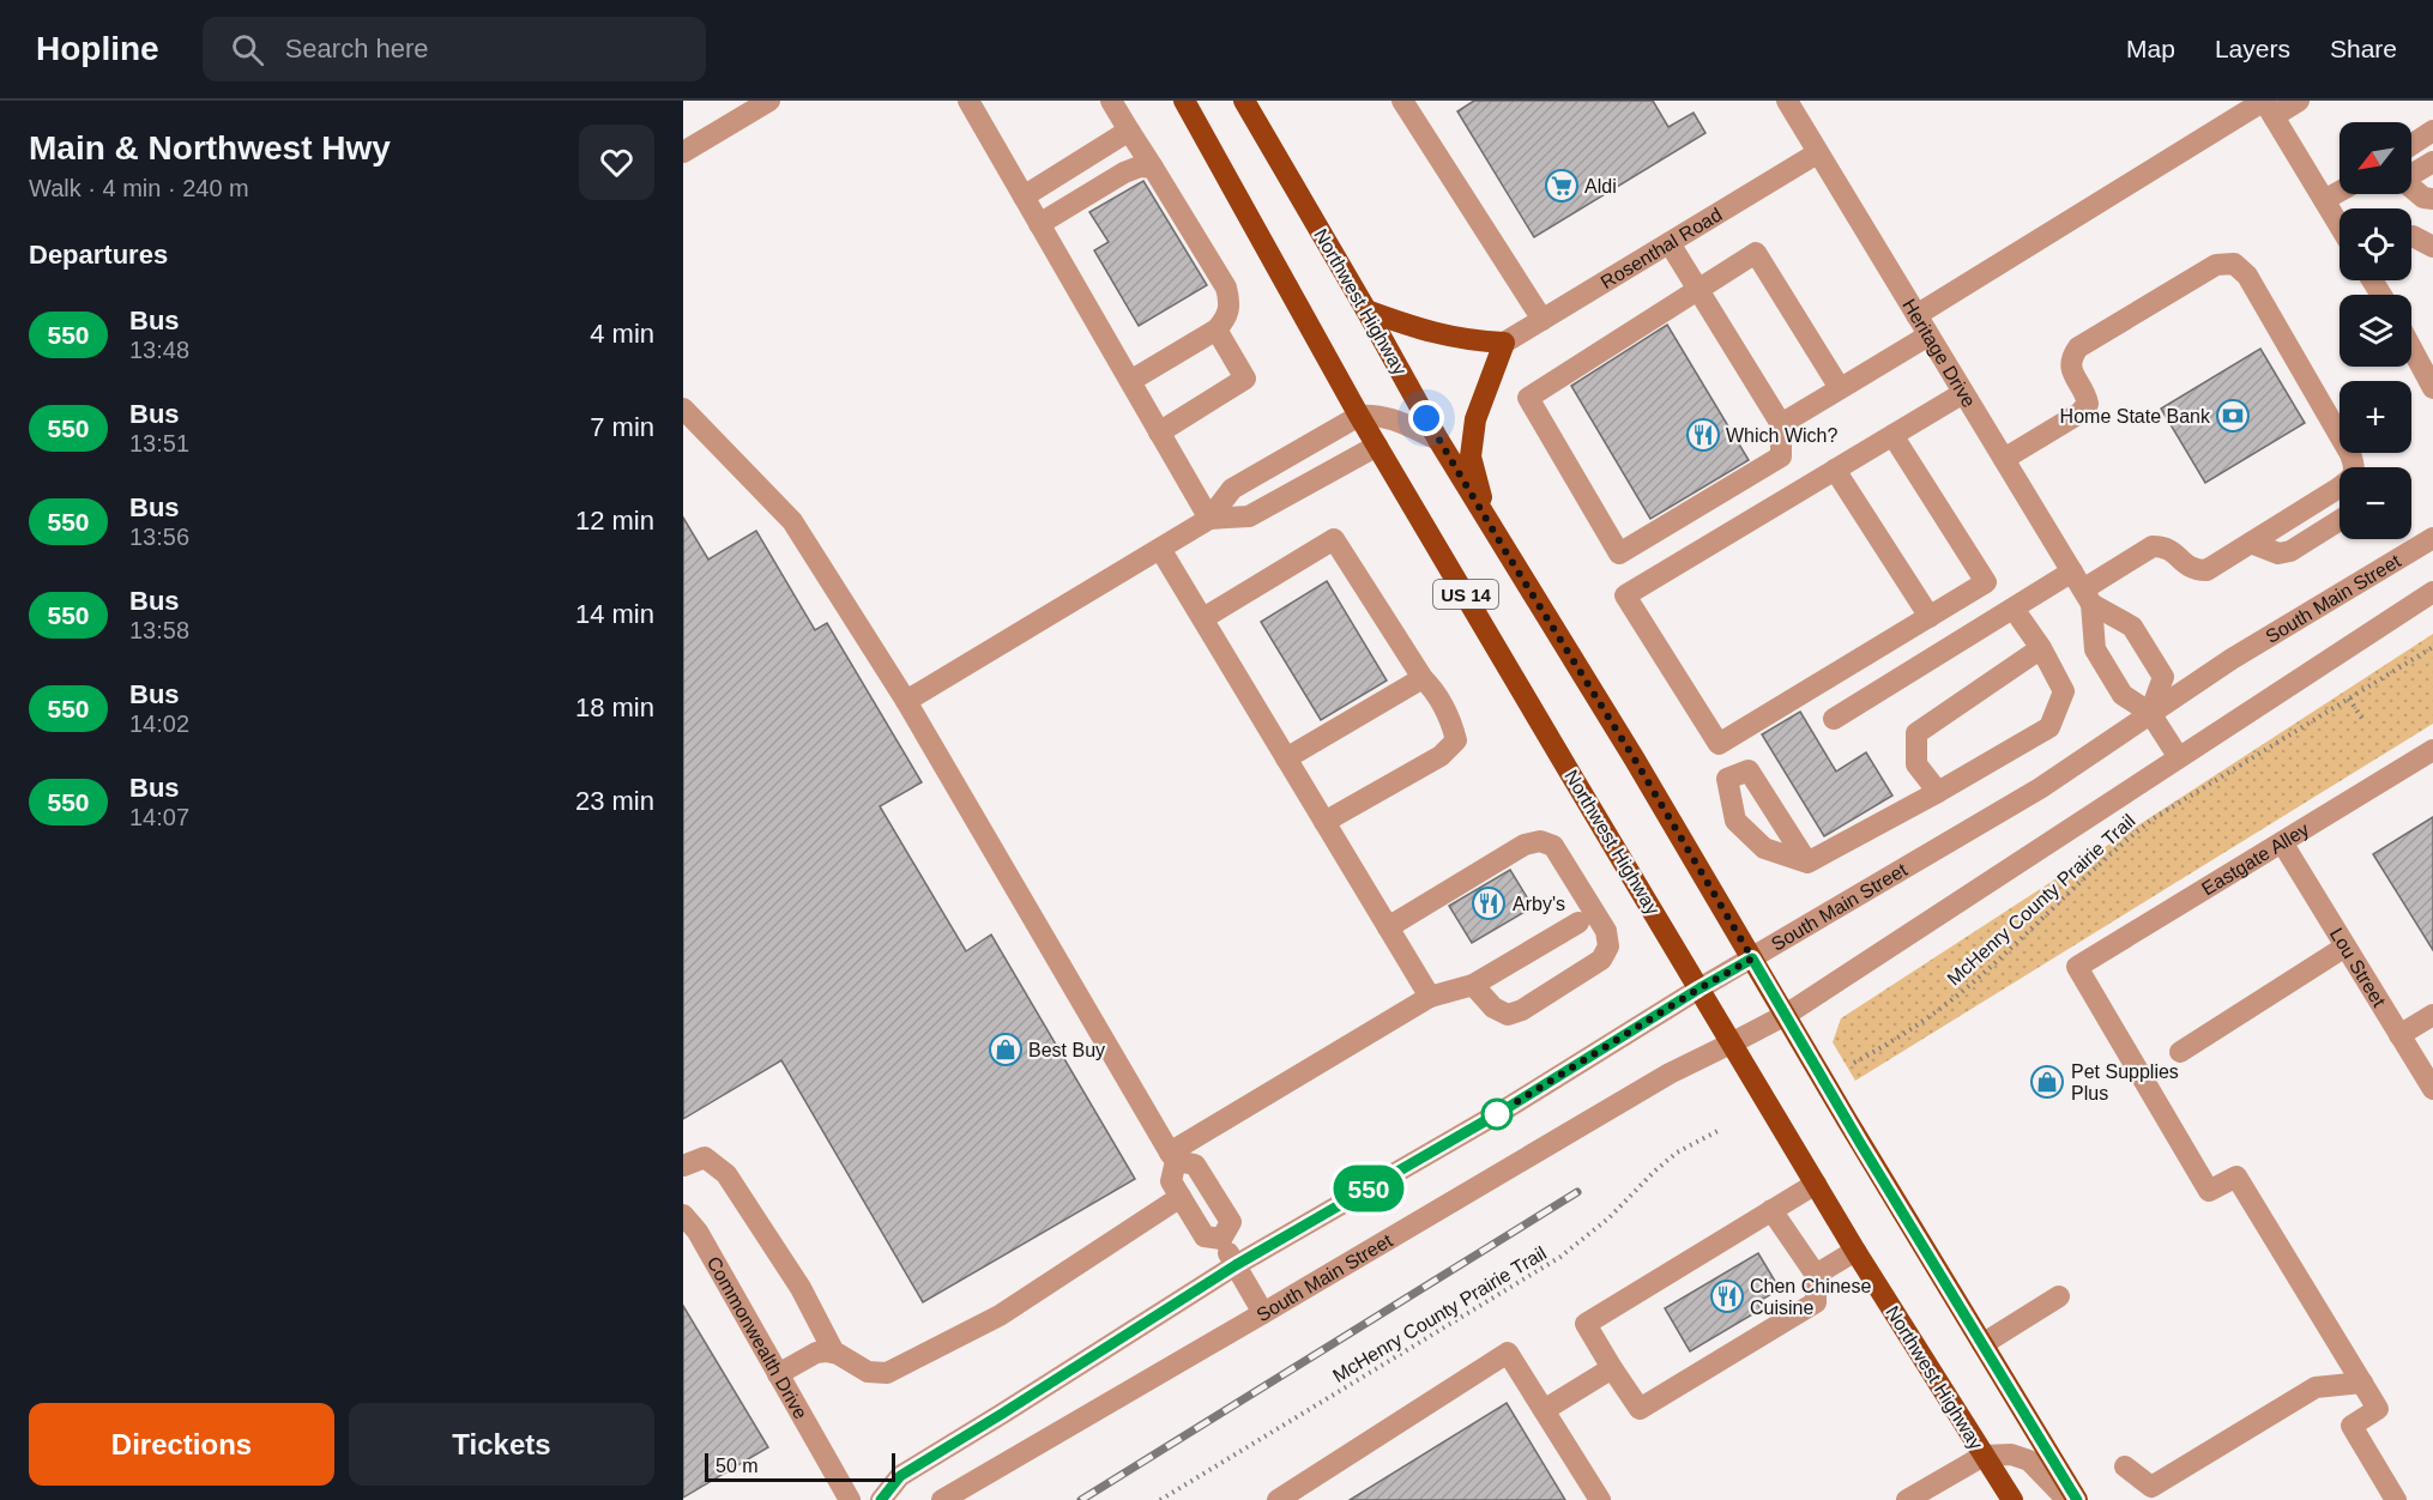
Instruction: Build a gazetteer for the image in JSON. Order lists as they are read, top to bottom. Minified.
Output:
{"streets":{"main road":["Northwest Highway","US 14"],"street":["Rosenthal Road","Heritage Drive","South Main Street","Eastgate Alley","Lou Street","Commonwealth Drive"],"path":["McHenry County Prairie Trail"]},"crossings":[["Rosenthal Road","Heritage Drive"],["Northwest Highway","South Main Street"],["Heritage Drive","South Main Street"],["Eastgate Alley","Lou Street"]],"places":{"supermarket":["Aldi"],"bank":["Home State Bank"],"restaurant":["Which Wich?","Arby's","Chen Chinese Cuisine"],"shop":["Best Buy","Pet Supplies Plus"]},"lines":["bus line 550"],"scale_bar":"50 m","north":"bottom left","page":{"header":"Hopline","search":"Search here","nav":["Map","Layers","Share"],"heading":[["Main & Northwest Hwy","Walk · 4 min · 240 m"],"Departures"],"on_map":"550","map_buttons":["+","−"],"list":[{"mark":"550","name":"Bus","note":"13:48","value":"4 min"},{"mark":"550","name":"Bus","note":"13:51","value":"7 min"},{"mark":"550","name":"Bus","note":"13:56","value":"12 min"},{"mark":"550","name":"Bus","note":"13:58","value":"14 min"},{"mark":"550","name":"Bus","note":"14:02","value":"18 min"},{"mark":"550","name":"Bus","note":"14:07","value":"23 min"}],"buttons":["Directions","Tickets"],"scale":"50 m"}}
